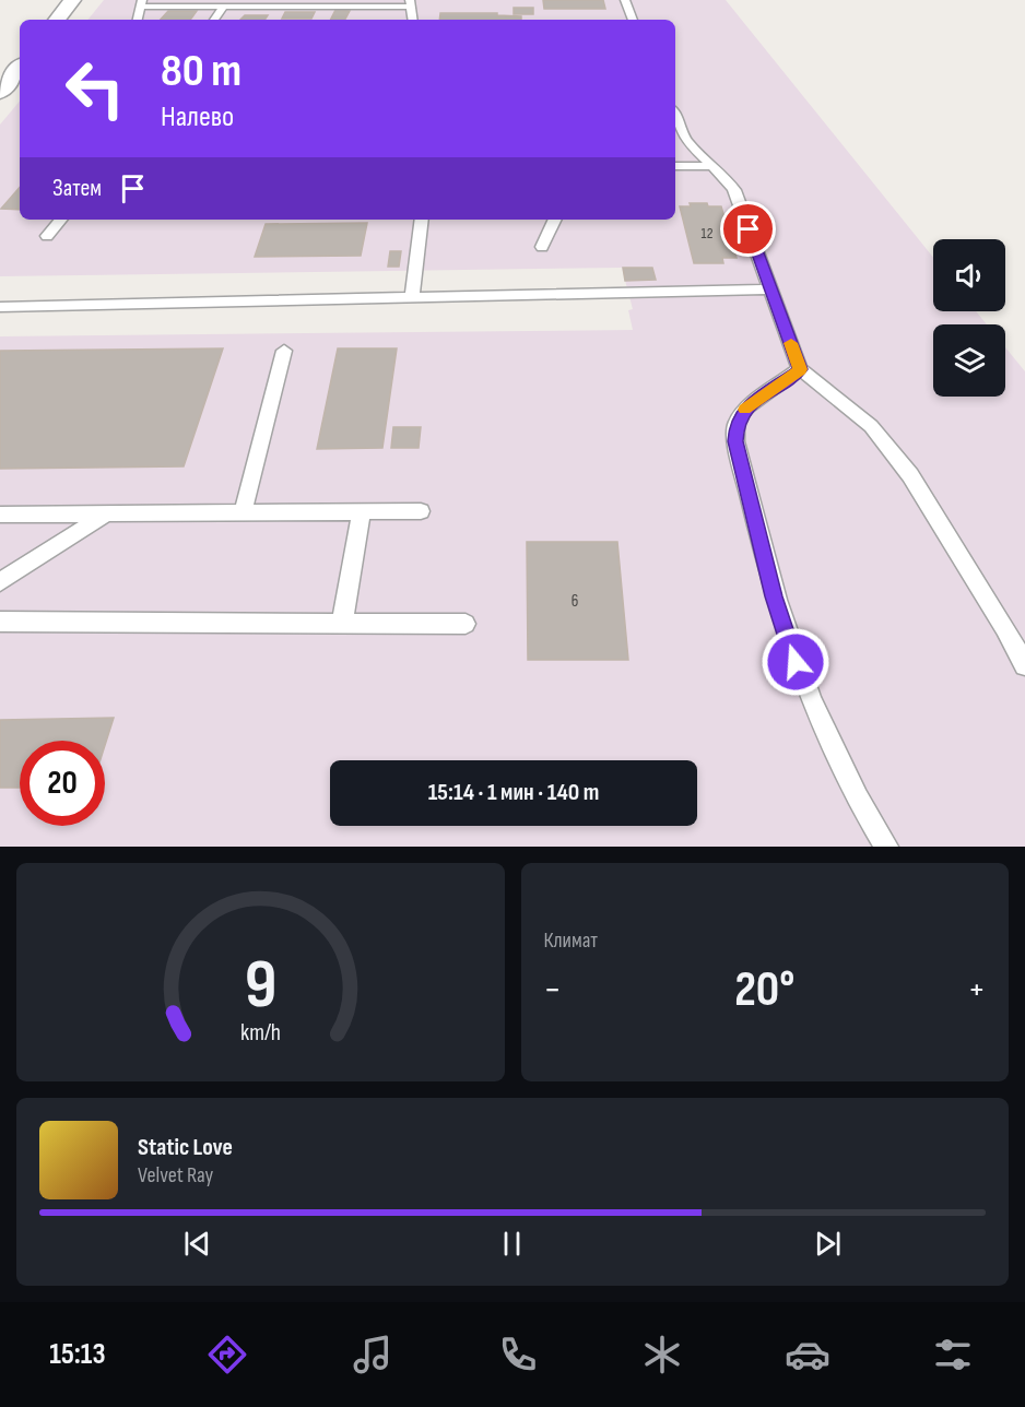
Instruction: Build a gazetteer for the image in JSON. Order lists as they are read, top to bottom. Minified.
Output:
{"house_numbers":["12","6"],"page":{"turn":["80 m","Налево"],"then":"Затем","limit":"20","trip":"15:14 · 1 мин · 140 m","tile":"Климат","heat":["−","20°","+"],"song":["Static Love","Velvet Ray"],"tabs":"15:13","gauge":["9","km/h"]}}
